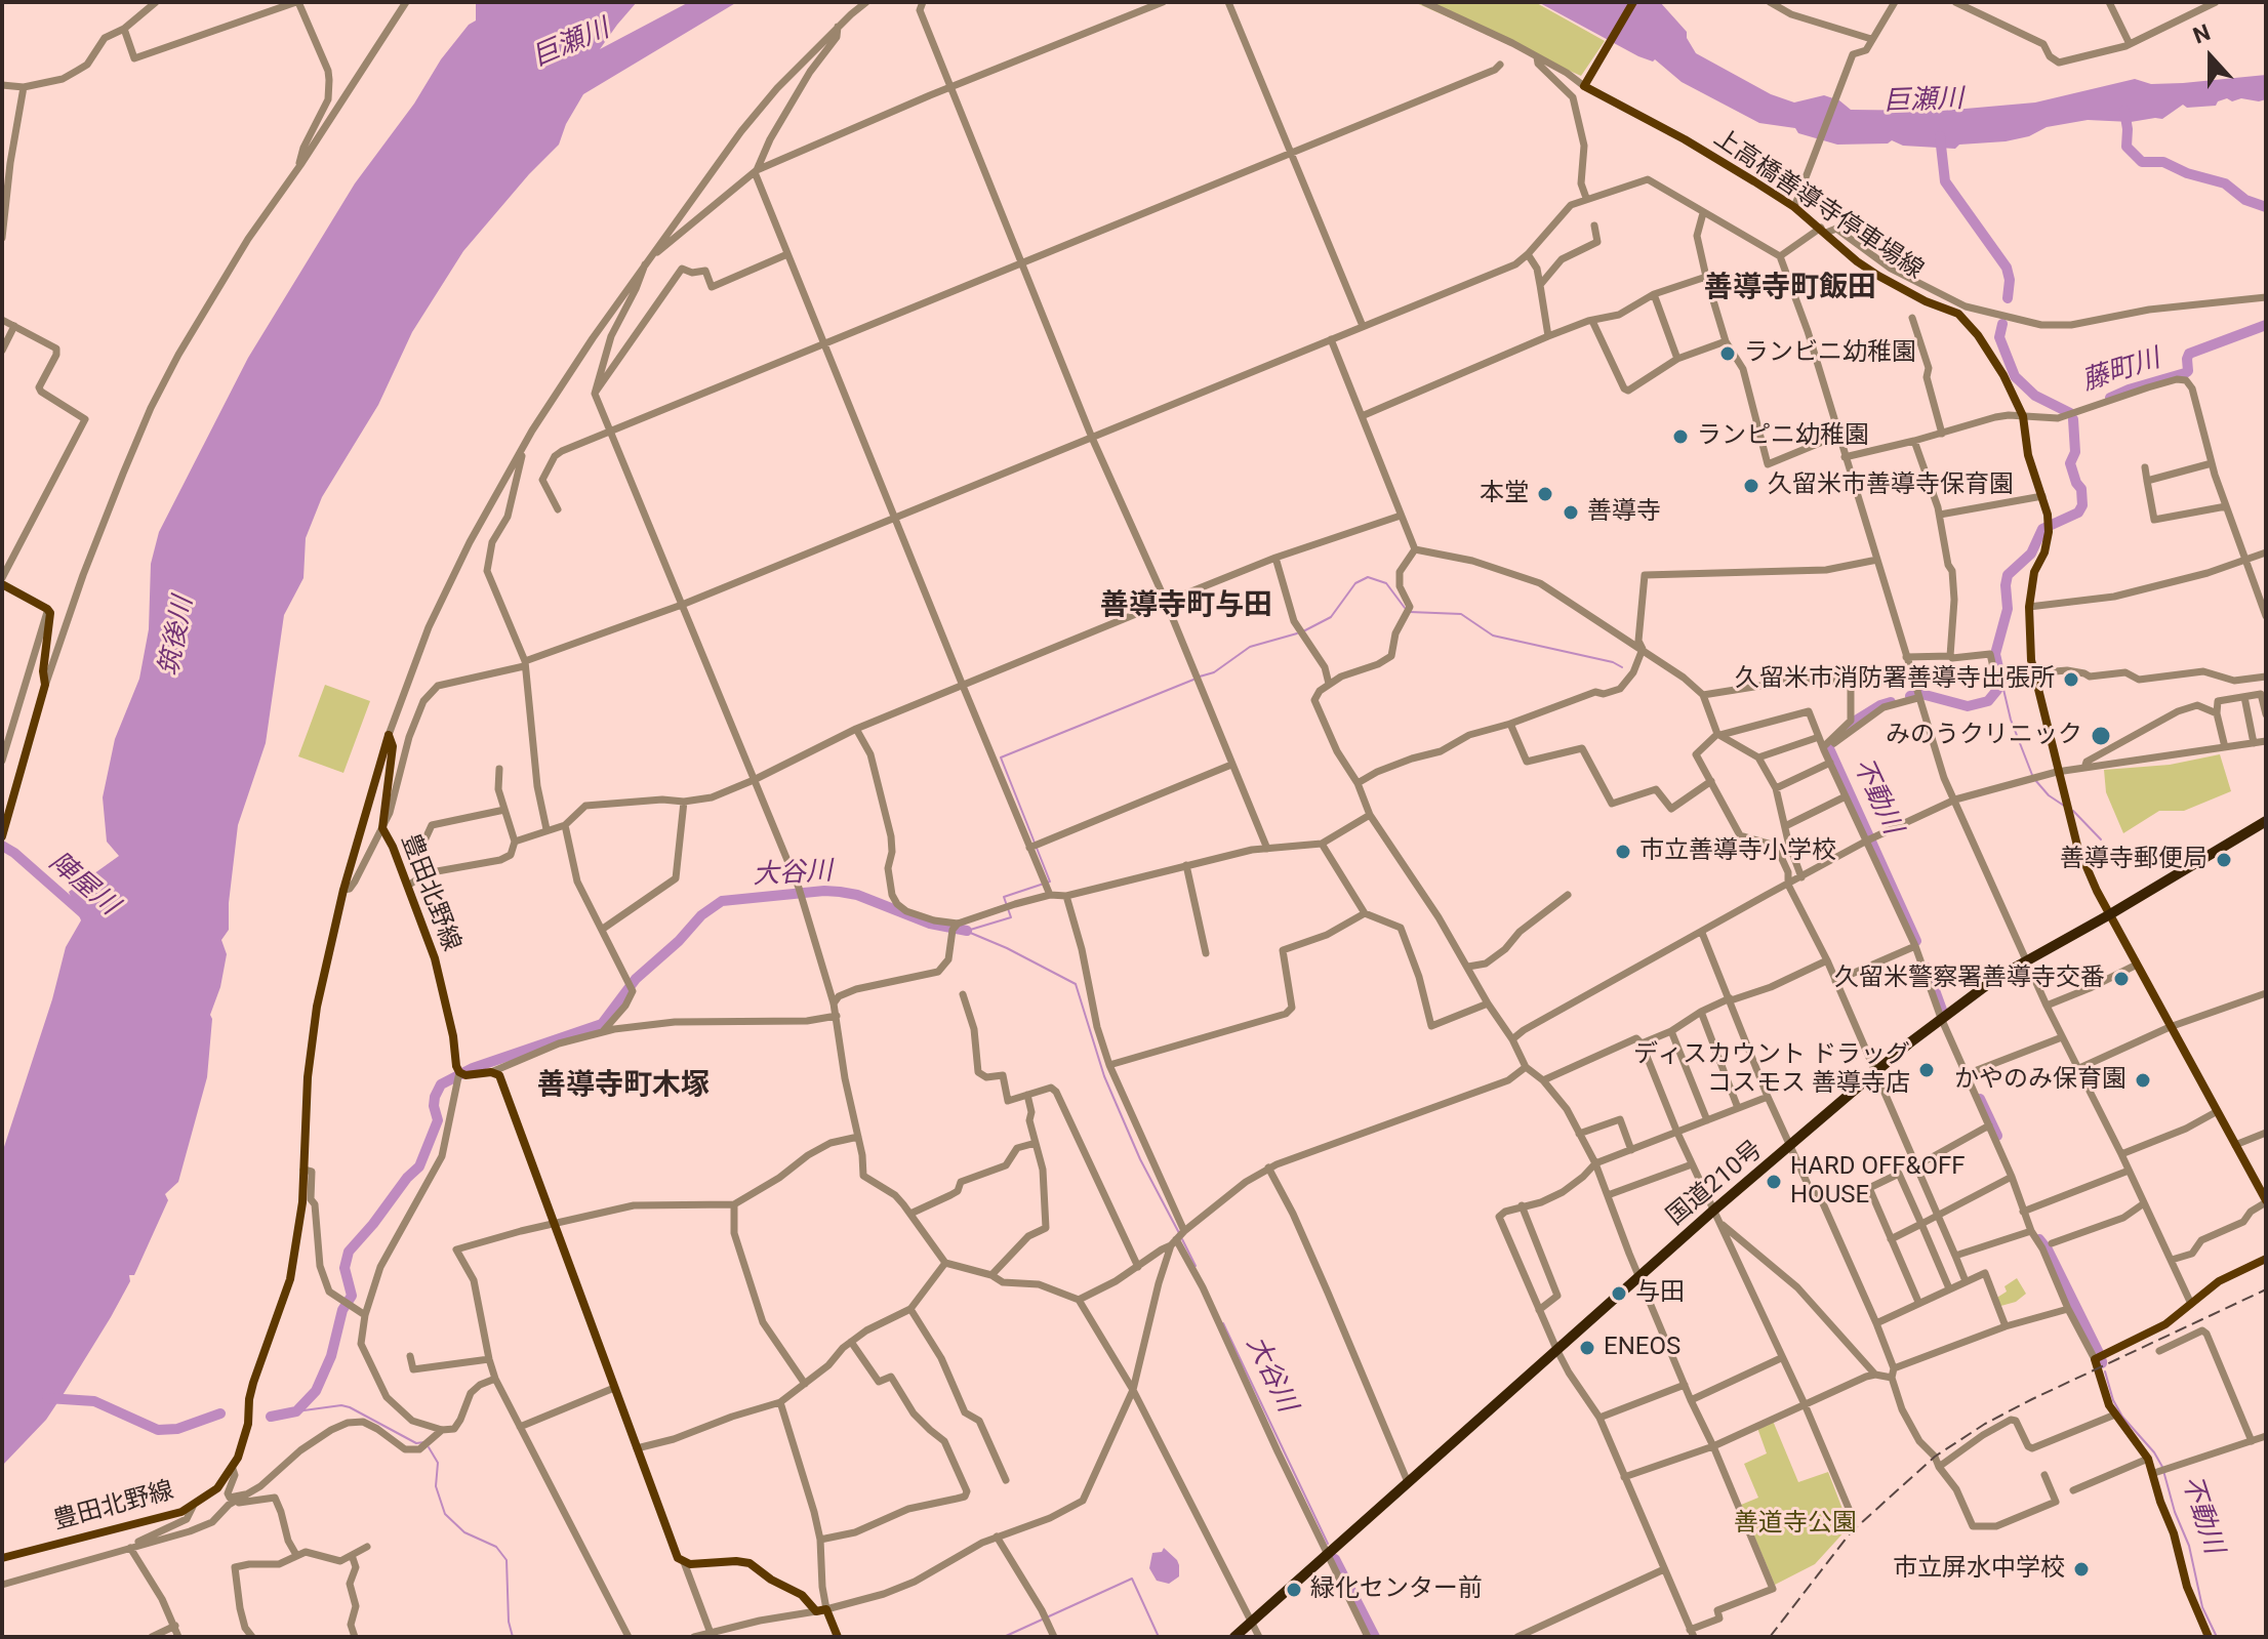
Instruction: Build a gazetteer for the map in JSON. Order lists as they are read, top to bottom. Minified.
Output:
{"streets":{"highway":["国道210号"],"main road":["上高橋善導寺停車場線","豊田北野線"]},"crossings":[["上高橋善導寺停車場線","国道210号"]],"districts":["善導寺町飯田","善導寺町与田","善導寺町木塚"],"water":["巨瀬川","藤町川","筑後川","不動川","大谷川","陣屋川"],"parks":["善道寺公園"],"places":["ランビニ幼稚園","ランピニ幼稚園","久留米市善導寺保育園","本堂","善導寺","久留米市消防署善導寺出張所","みのうクリニック","市立善導寺小学校","善導寺郵便局","久留米警察署善導寺交番","ディスカウント ドラッグ コスモス 善導寺店","かやのみ保育園","HARD OFF&OFF HOUSE","与田","ENEOS","市立屏水中学校","緑化センター前"],"north":"top"}
